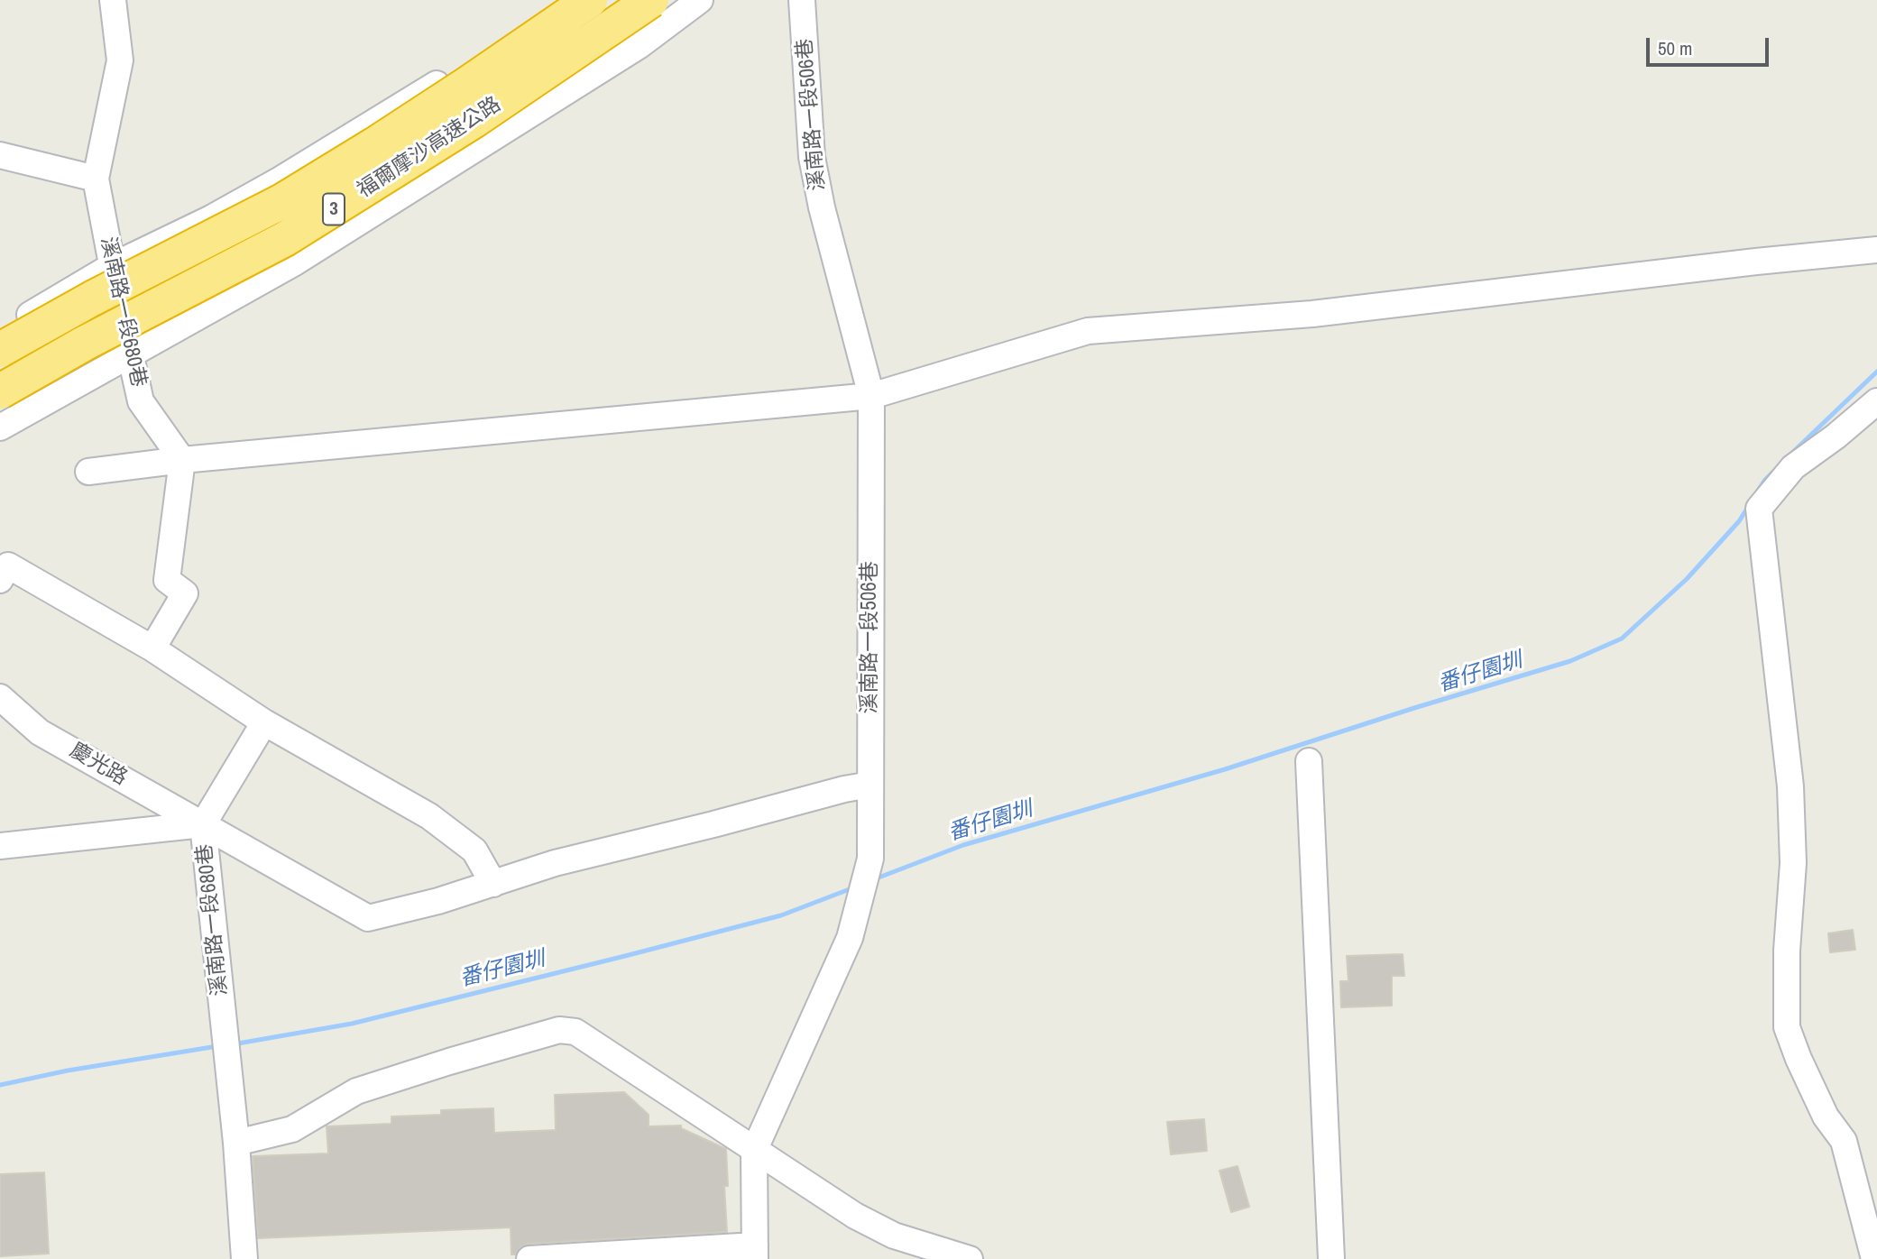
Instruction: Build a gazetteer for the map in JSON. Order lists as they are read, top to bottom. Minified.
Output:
{"streets":{"highway":["福爾摩沙高速公路","3"],"street":["溪南路一段506巷","溪南路一段680巷","慶光路"]},"crossings":[["溪南路一段506巷","慶光路"],["溪南路一段680巷","慶光路"]],"water":["番仔園圳"],"scale_bar":"50 m"}
